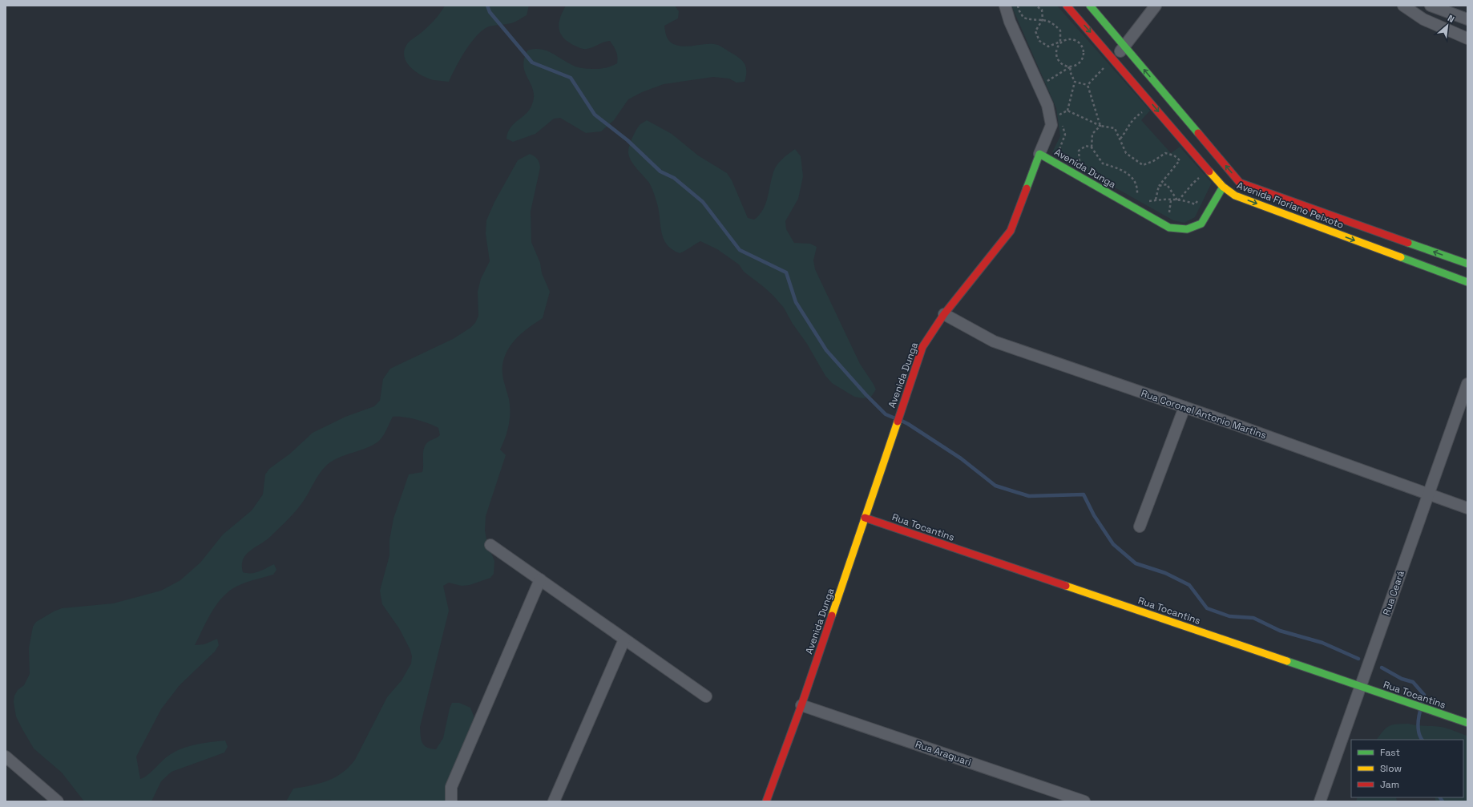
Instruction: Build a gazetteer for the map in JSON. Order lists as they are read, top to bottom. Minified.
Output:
{"streets":{"street":["Avenida Dunga","Avenida Floriano Peixoto","Rua Coronel Antonio Martins","Rua Tocantins","Rua Ceará","Rua Araguari"]},"crossings":[["Avenida Dunga","Avenida Floriano Peixoto"],["Avenida Dunga","Rua Coronel Antonio Martins"],["Avenida Dunga","Rua Tocantins"],["Avenida Dunga","Rua Araguari"],["Rua Coronel Antonio Martins","Rua Ceará"],["Rua Tocantins","Rua Ceará"]],"legend":["Fast","Slow","Jam"],"north":"top right"}
